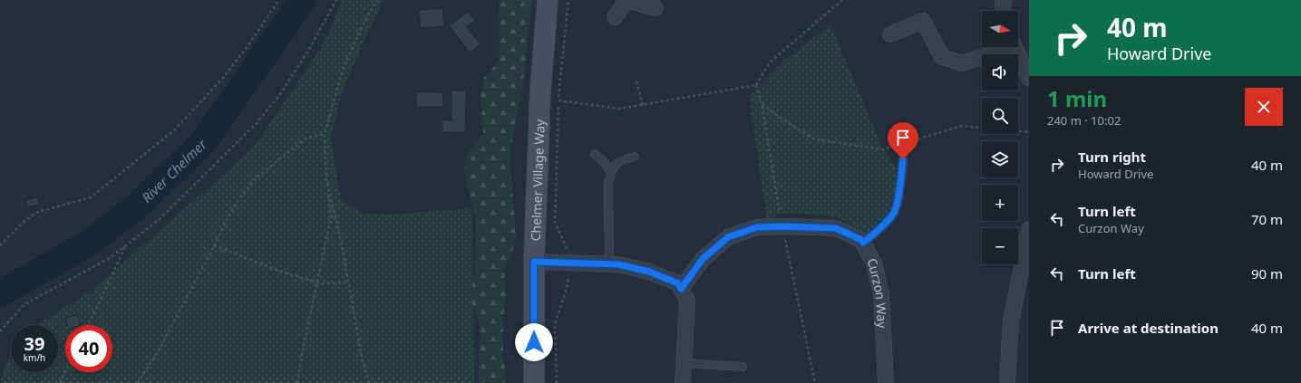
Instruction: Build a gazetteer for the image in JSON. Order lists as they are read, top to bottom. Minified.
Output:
{"streets":{"street":["Chelmer Village Way","Curzon Way"]},"water":["River Chelmer"],"north":"right","page":{"turn":["40 m","Howard Drive"],"map_buttons":["+","−"],"heading":["1 min","240 m · 10:02"],"list":[{"name":"Turn right","note":"Howard Drive","value":"40 m"},{"name":"Turn left","note":"Curzon Way","value":"70 m"},{"name":"Turn left","value":"90 m"},{"name":"Arrive at destination","value":"40 m"}],"speed":"39 km/h","limit":"40"}}
